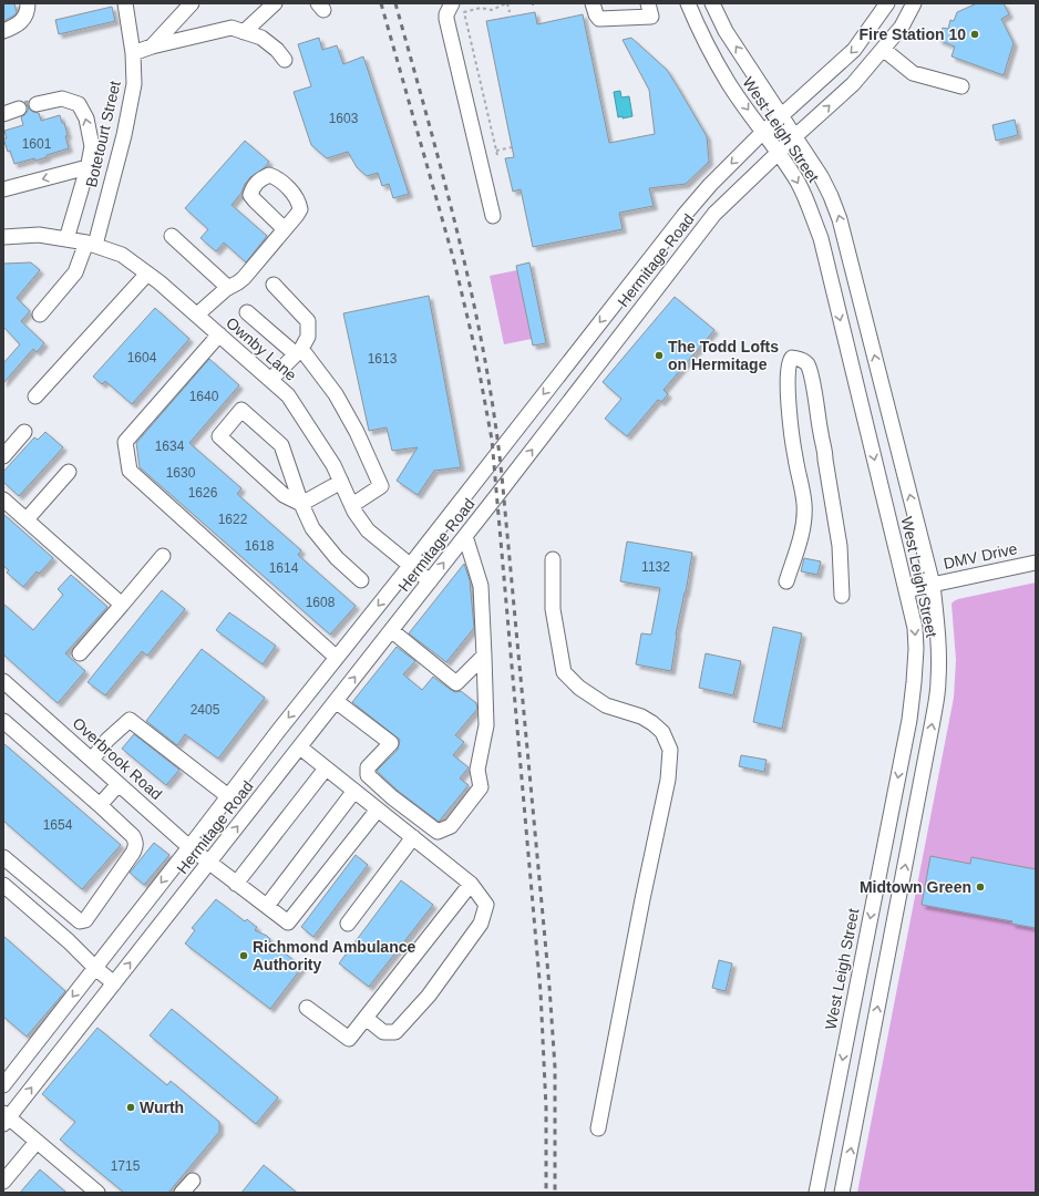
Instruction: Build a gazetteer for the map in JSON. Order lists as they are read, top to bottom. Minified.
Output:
{"streets":{"street":["West Leigh Street","Botetourt Street","Hermitage Road","Ownby Lane","DMV Drive","Overbrook Road"]},"crossings":[["West Leigh Street","Hermitage Road"],["West Leigh Street","DMV Drive"],["Botetourt Street","Ownby Lane"],["Hermitage Road","Ownby Lane"],["Hermitage Road","Overbrook Road"]],"places":["Fire Station 10","The Todd Lofts on Hermitage","Midtown Green","Richmond Ambulance Authority","Wurth"],"house_numbers":["1603","1601","1604","1613","1640","1634","1630","1626","1622","1618","1132","1614","1608","2405","1654","1715"]}
